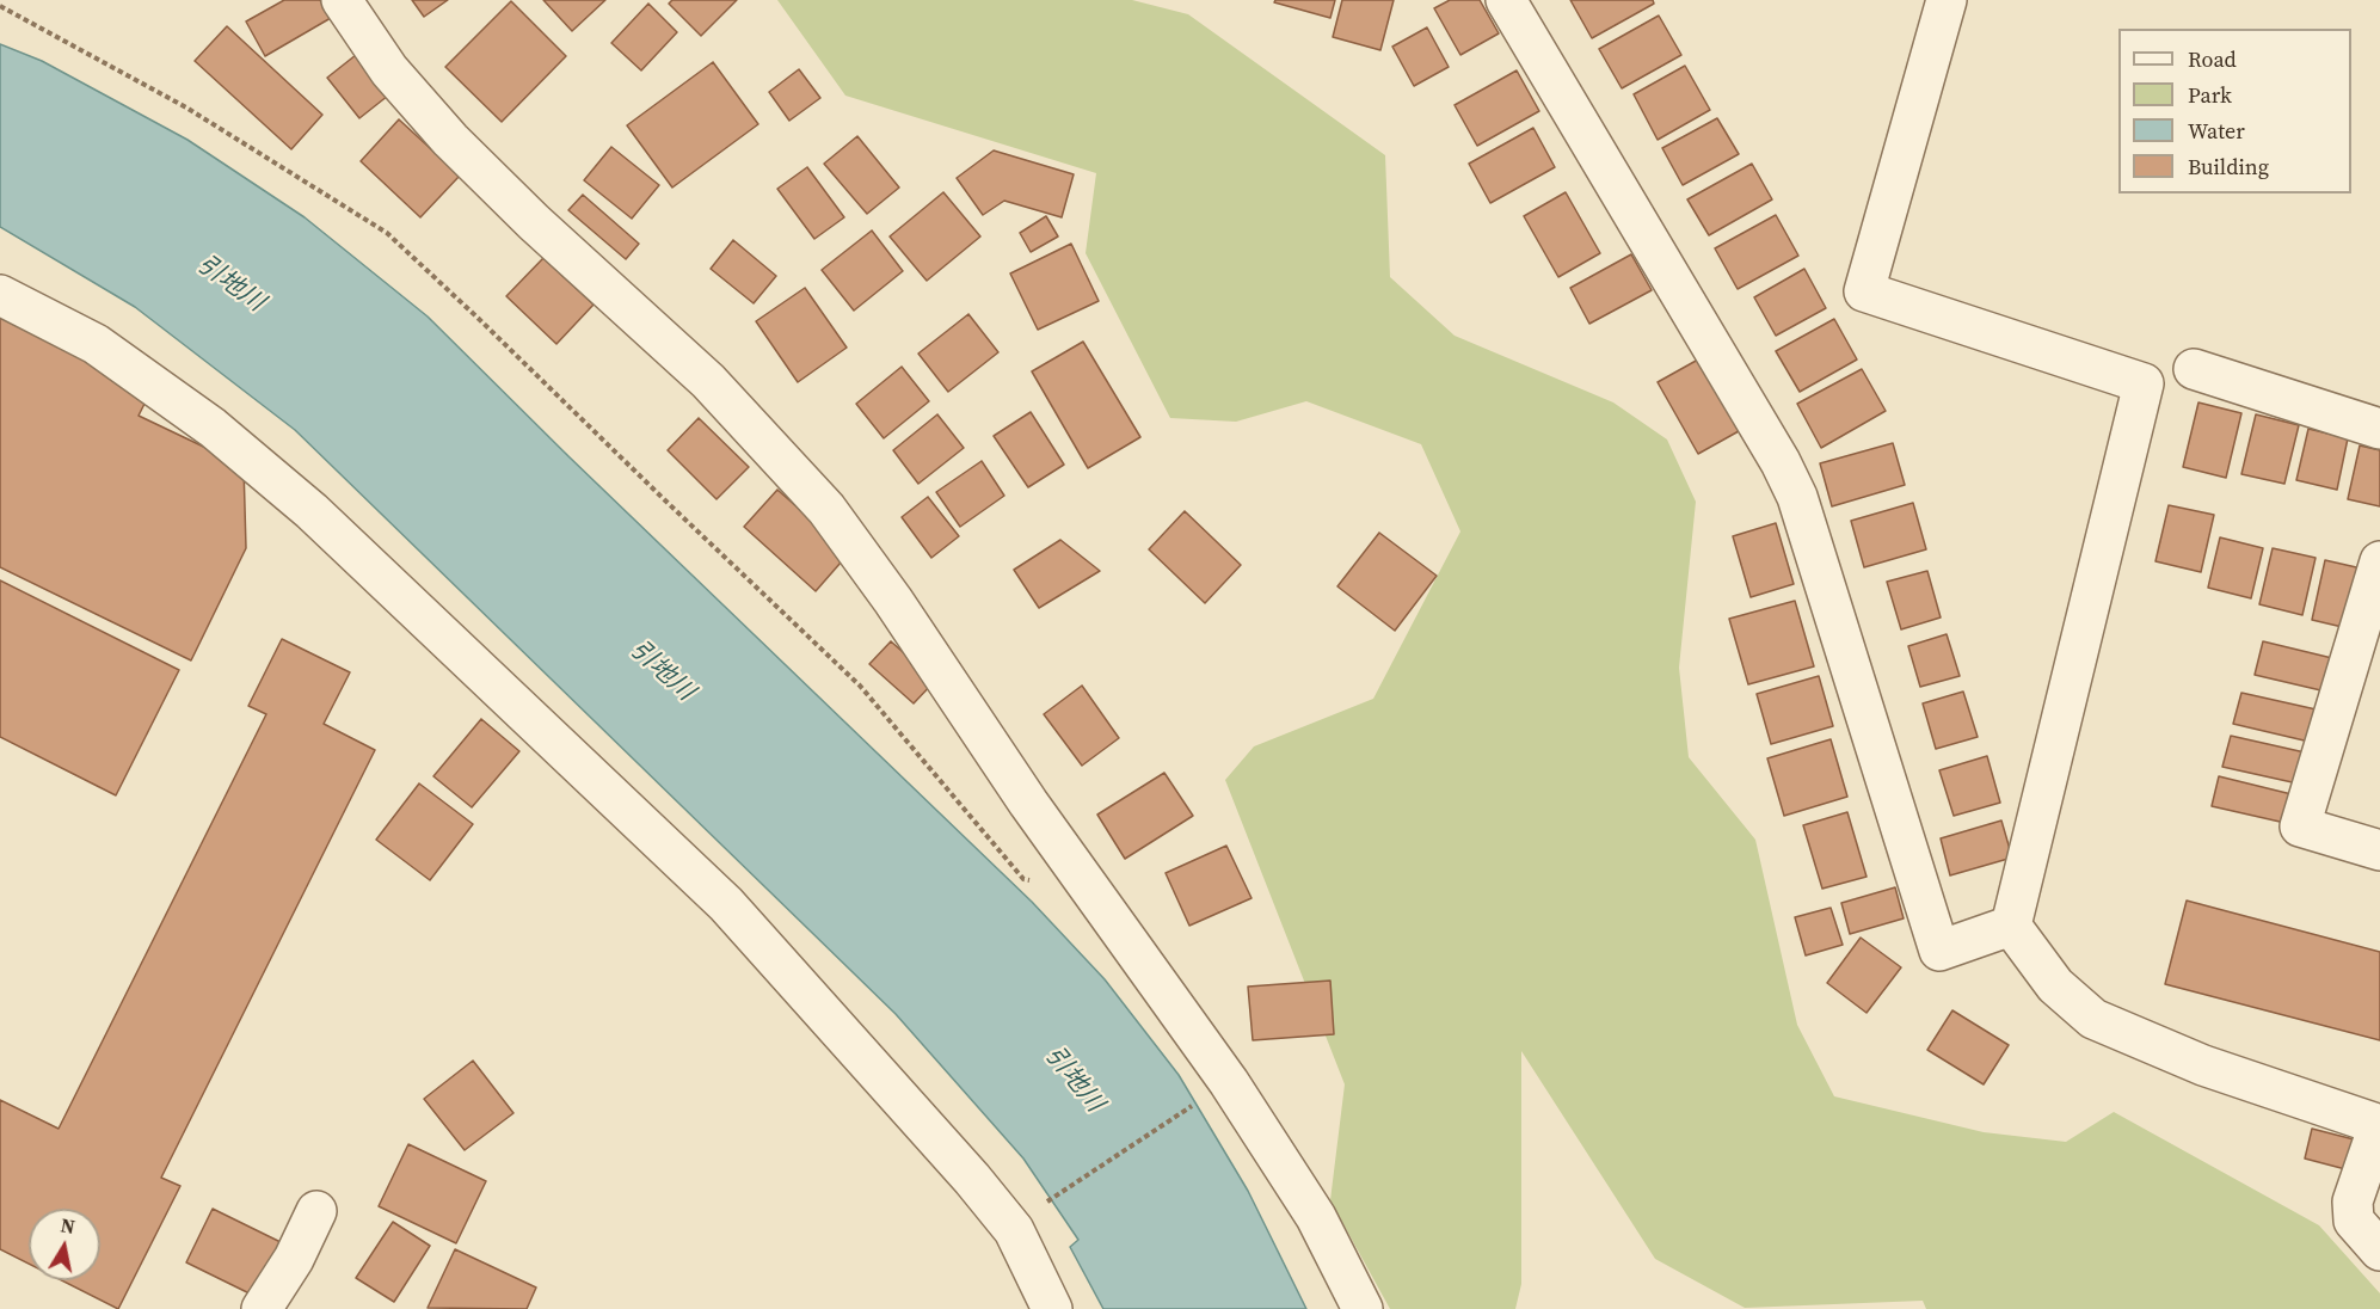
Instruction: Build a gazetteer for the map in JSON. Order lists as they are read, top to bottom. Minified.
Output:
{"water":["引地川"],"legend":["Road","Park","Water","Building"],"north":"top"}
